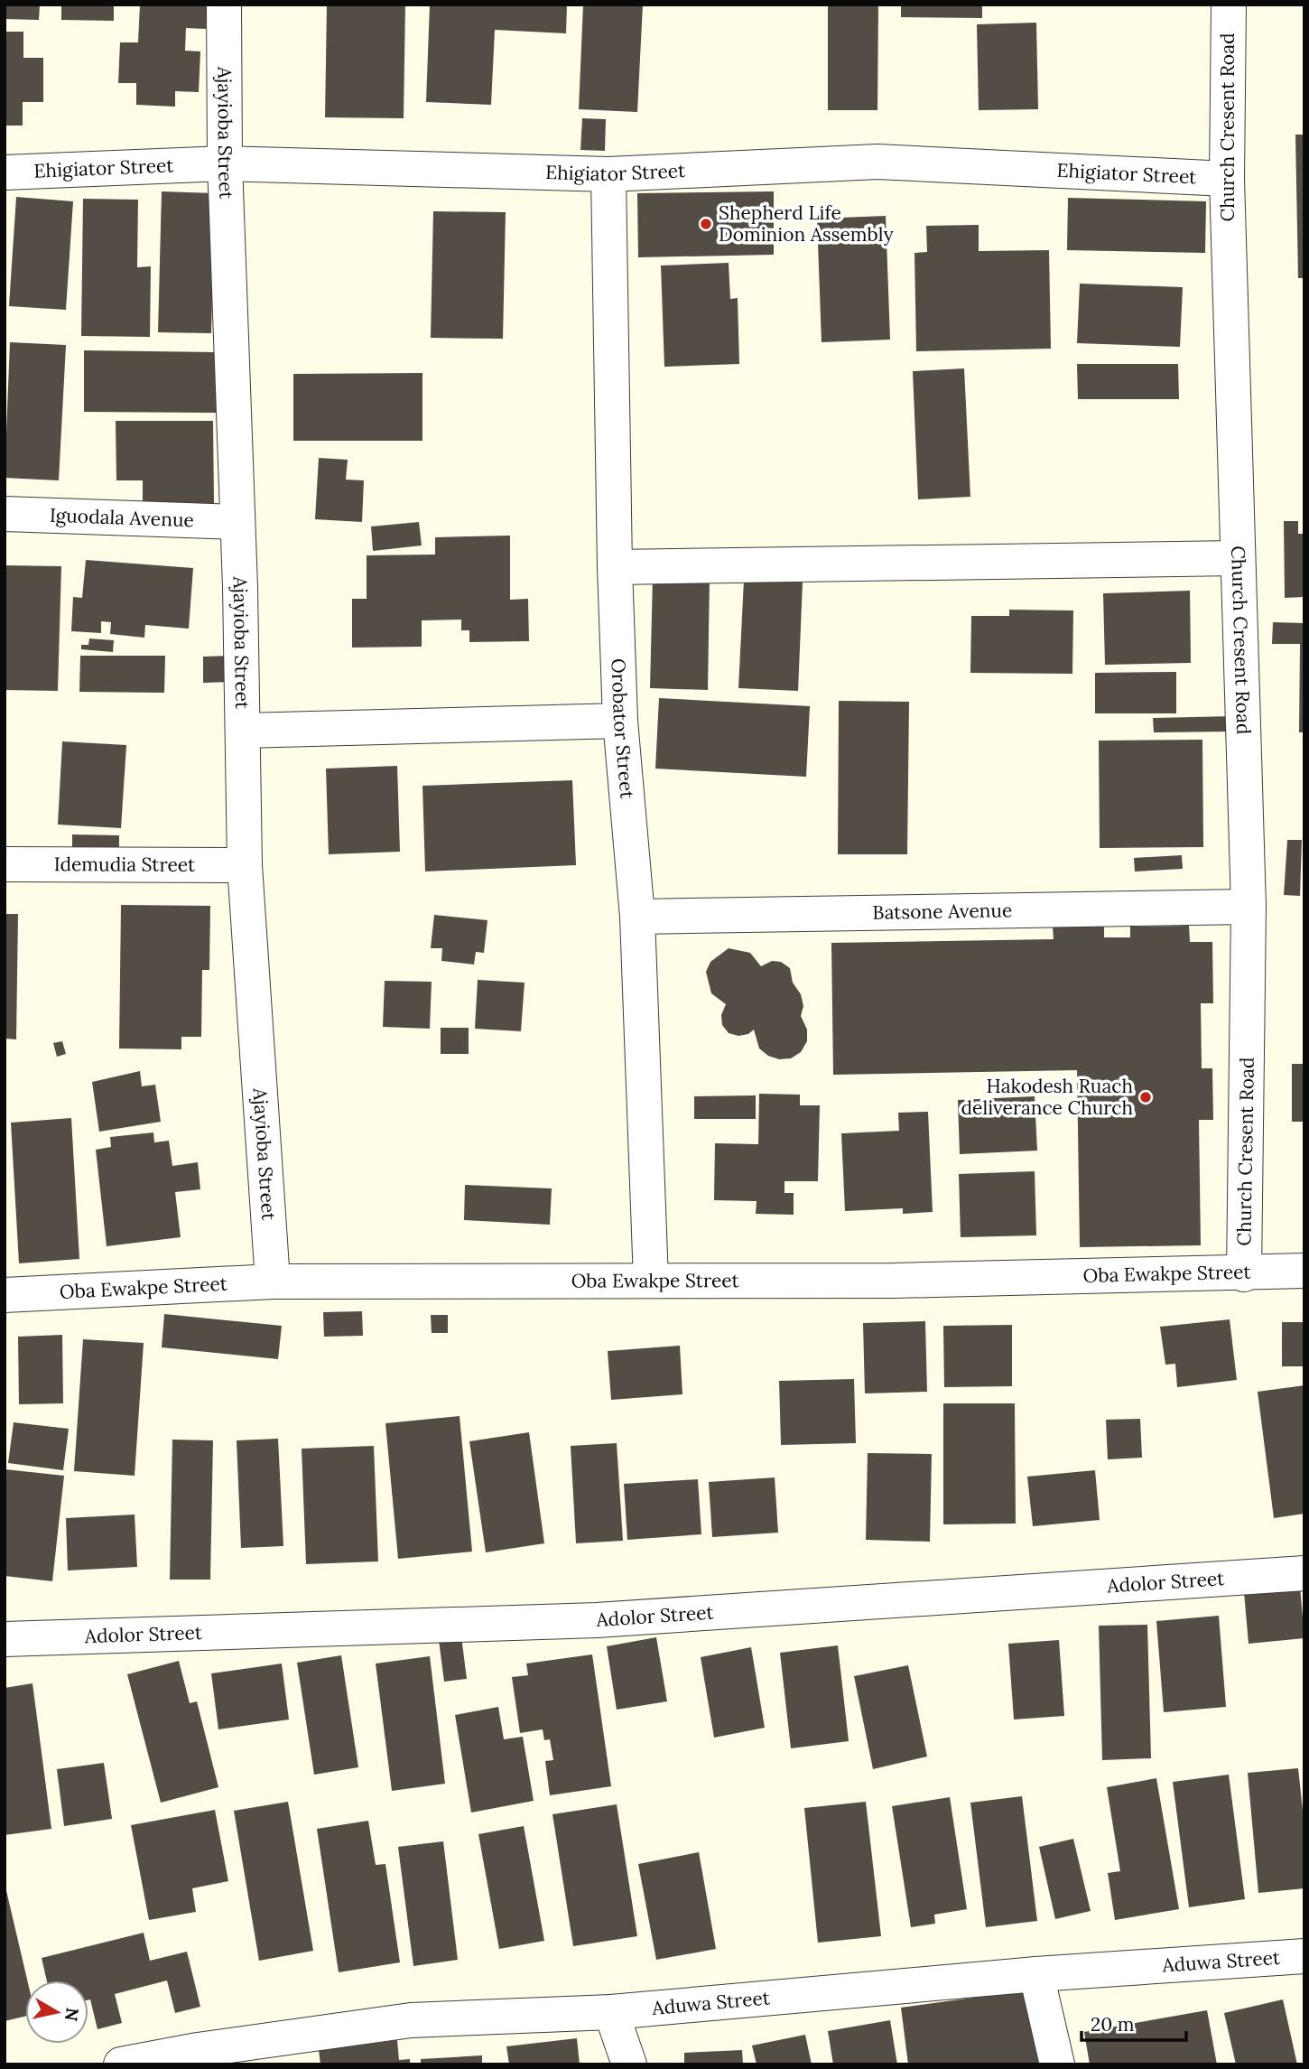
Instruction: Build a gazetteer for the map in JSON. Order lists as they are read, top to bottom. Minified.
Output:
{"streets":{"street":["Church Cresent Road","Ajayioba Street","Ehigiator Street","Iguodala Avenue","Orobator Street","Idemudia Street","Batsone Avenue","Oba Ewakpe Street","Adolor Street","Aduwa Street"]},"crossings":[["Church Cresent Road","Ehigiator Street"],["Church Cresent Road","Batsone Avenue"],["Church Cresent Road","Oba Ewakpe Street"],["Ajayioba Street","Ehigiator Street"],["Ajayioba Street","Iguodala Avenue"],["Ajayioba Street","Idemudia Street"],["Ajayioba Street","Oba Ewakpe Street"],["Ehigiator Street","Orobator Street"],["Orobator Street","Batsone Avenue"],["Orobator Street","Oba Ewakpe Street"]],"places":["Shepherd Life Dominion Assembly","Hakodesh Ruach deliverance Church"],"scale_bar":"20 m","north":"right"}
